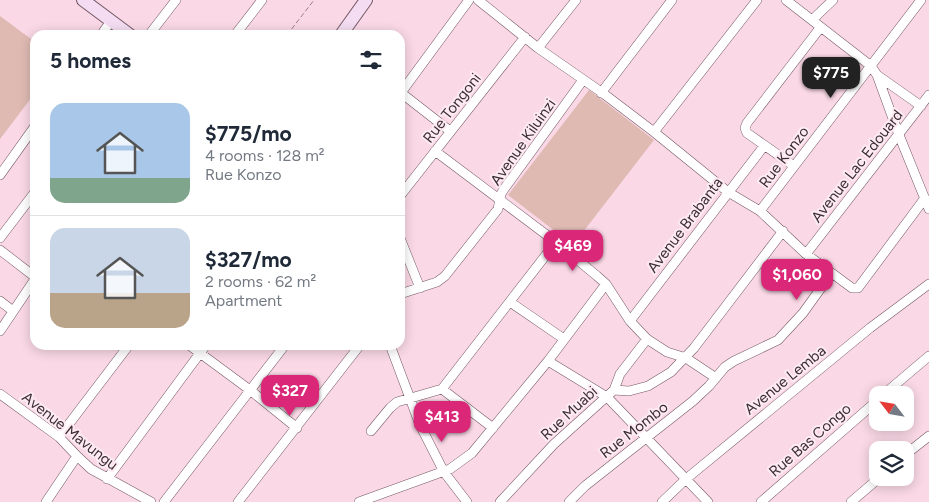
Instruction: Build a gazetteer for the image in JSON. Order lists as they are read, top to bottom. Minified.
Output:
{"streets":{"street":["Rue Tongoni","Avenue Kiluinzi","Rue Konzo","Avenue Lac Edouard","Avenue Brabanta","Avenue Lemba","Rue Muabi","Rue Mombo","Avenue Mavungu","Rue Bas Congo"]},"north":"top left","page":{"heading":"5 homes","price":["$775","$469","$1,060","$327","$413"],"list":[{"name":"$775/mo","note":"4 rooms · 128 m² · Rue Konzo"},{"name":"$327/mo","note":"2 rooms · 62 m² · Apartment"}]}}
